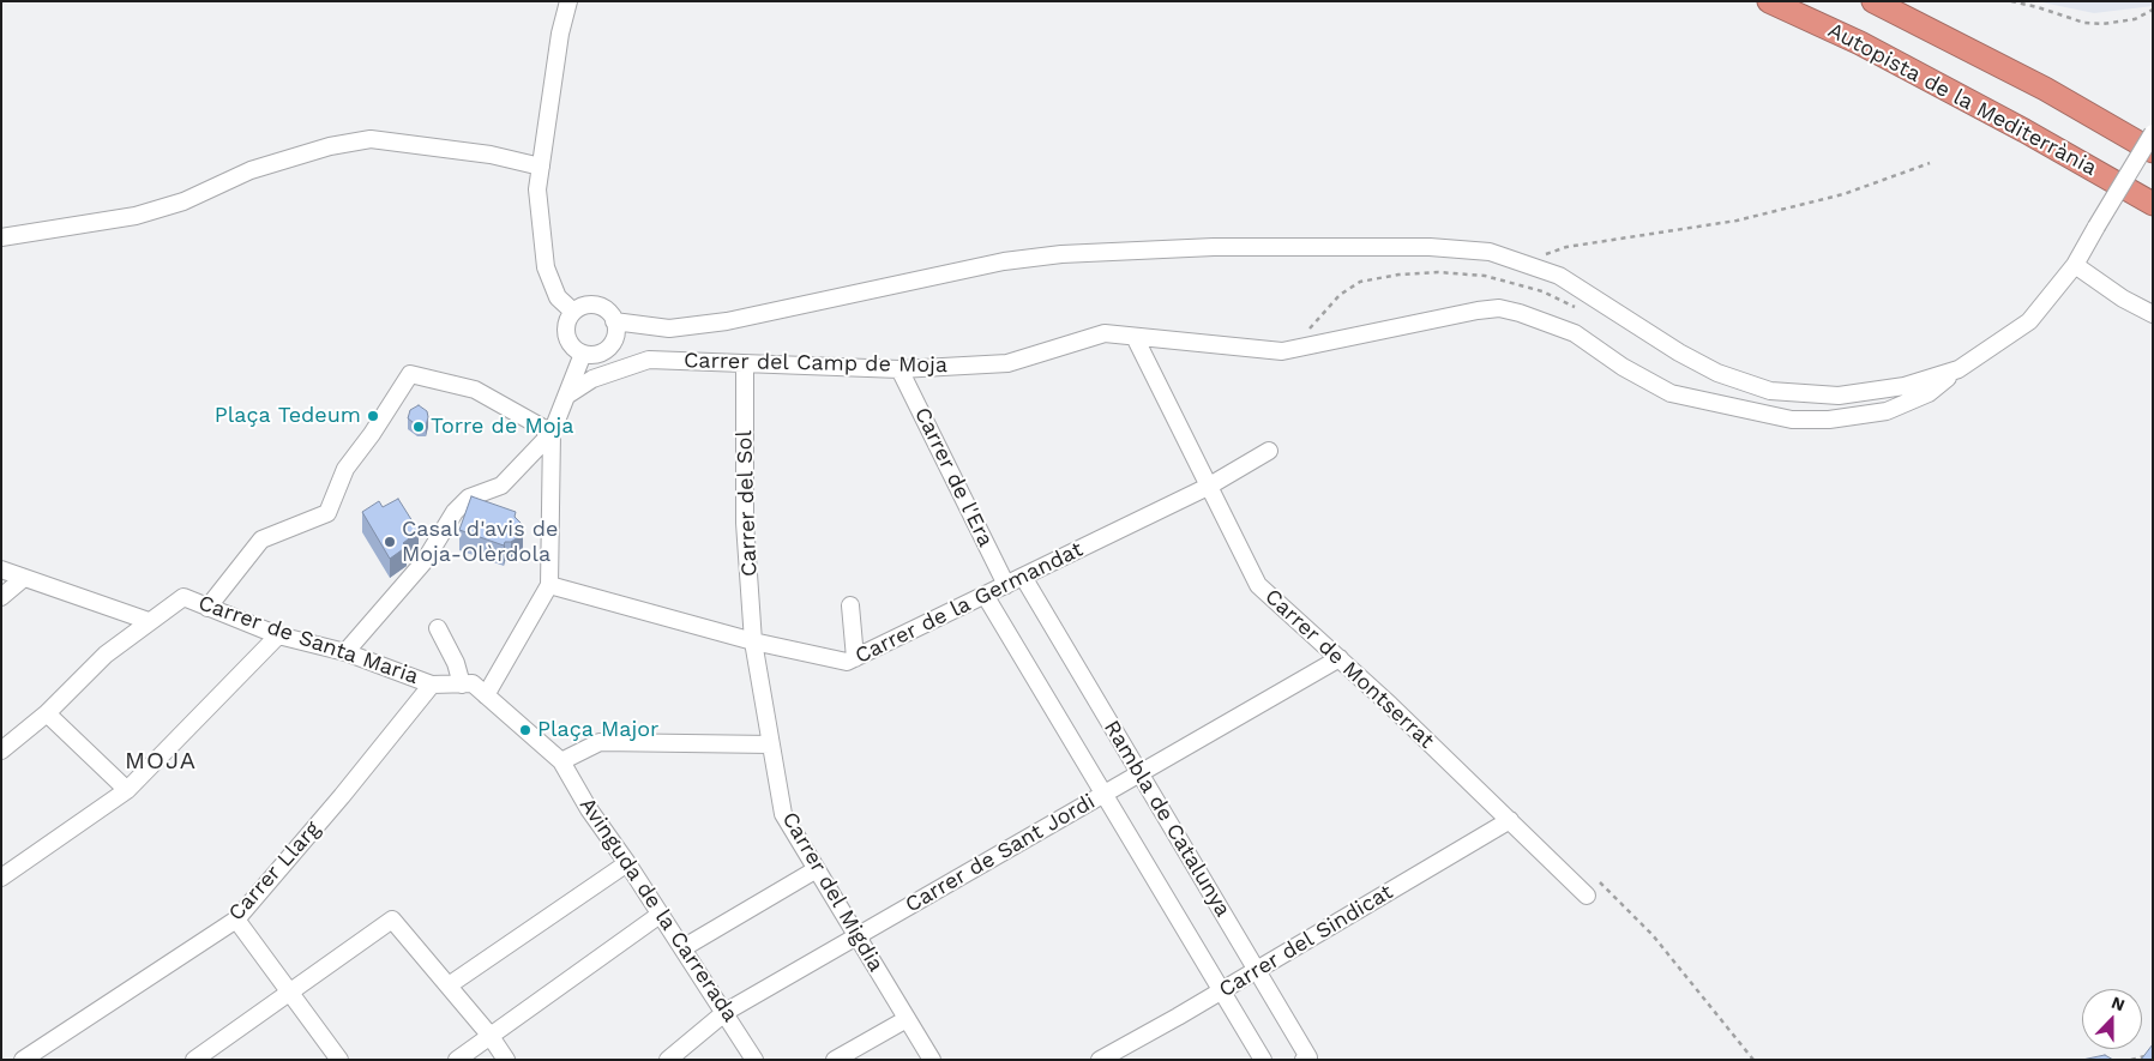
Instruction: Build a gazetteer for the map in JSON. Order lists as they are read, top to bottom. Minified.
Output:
{"streets":{"highway":["Autopista de la Mediterrània"],"street":["Carrer del Camp de Moja","Carrer de l'Era","Carrer del Sol","Carrer de la Germandat","Carrer de Santa Maria","Carrer de Montserrat","Rambla de Catalunya","Carrer de Sant Jordi","Carrer Llarg","Carrer del Migdia","Avinguda de la Carrerada","Carrer del Sindicat"]},"crossings":[["Carrer del Camp de Moja","Carrer de l'Era"],["Carrer del Camp de Moja","Carrer del Sol"],["Carrer del Camp de Moja","Carrer de Montserrat"],["Carrer de l'Era","Carrer de la Germandat"],["Carrer del Sol","Carrer de la Germandat"],["Carrer del Sol","Carrer del Migdia"],["Carrer de la Germandat","Carrer de Montserrat"],["Carrer de la Germandat","Rambla de Catalunya"],["Carrer de la Germandat","Carrer del Migdia"],["Carrer de Santa Maria","Carrer Llarg"],["Carrer de Montserrat","Carrer de Sant Jordi"],["Carrer de Montserrat","Carrer del Sindicat"],["Rambla de Catalunya","Carrer de Sant Jordi"],["Rambla de Catalunya","Carrer del Sindicat"],["Carrer de Sant Jordi","Carrer del Migdia"],["Carrer de Sant Jordi","Avinguda de la Carrerada"]],"districts":["MOJA"],"places":["Plaça Tedeum","Torre de Moja","Casal d'avis de Moja-Olèrdola","Plaça Major"],"north":"top"}
